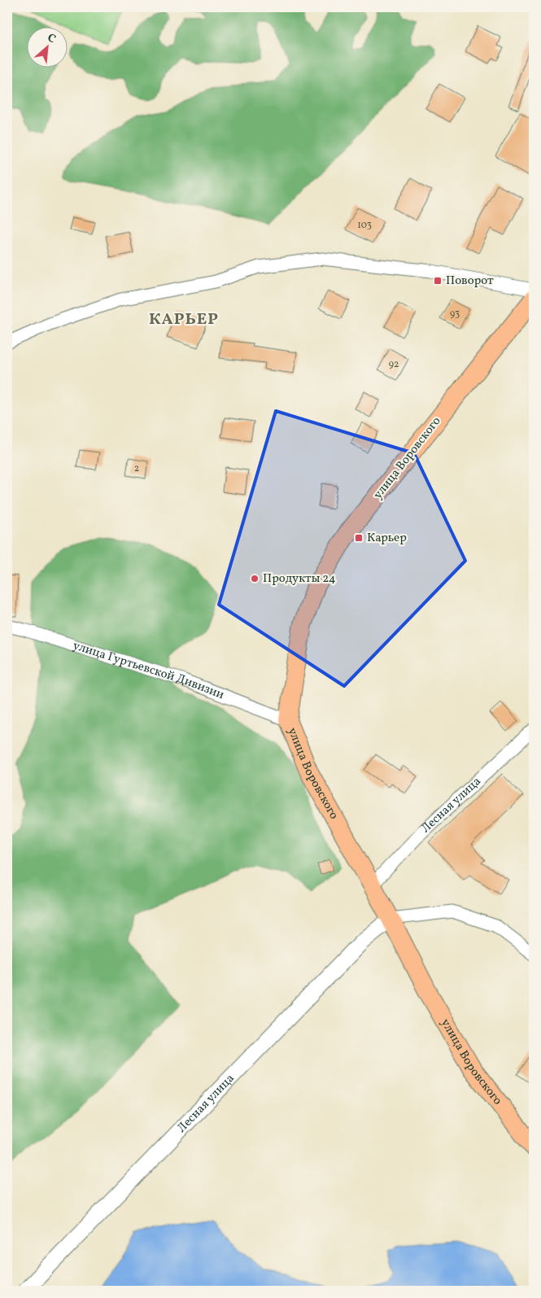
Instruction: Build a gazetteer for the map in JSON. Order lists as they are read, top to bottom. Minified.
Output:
{"streets":{"main road":["улица Воровского"],"street":["улица Гуртьевской Дивизии","Лесная улица"]},"crossings":[["улица Воровского","улица Гуртьевской Дивизии"],["улица Воровского","Лесная улица"]],"districts":["КАРЬЕР"],"places":{"transit":["Поворот","Карьер"],"other":["Продукты 24"]},"house_numbers":["103","93","92","2"],"north":"top right"}
